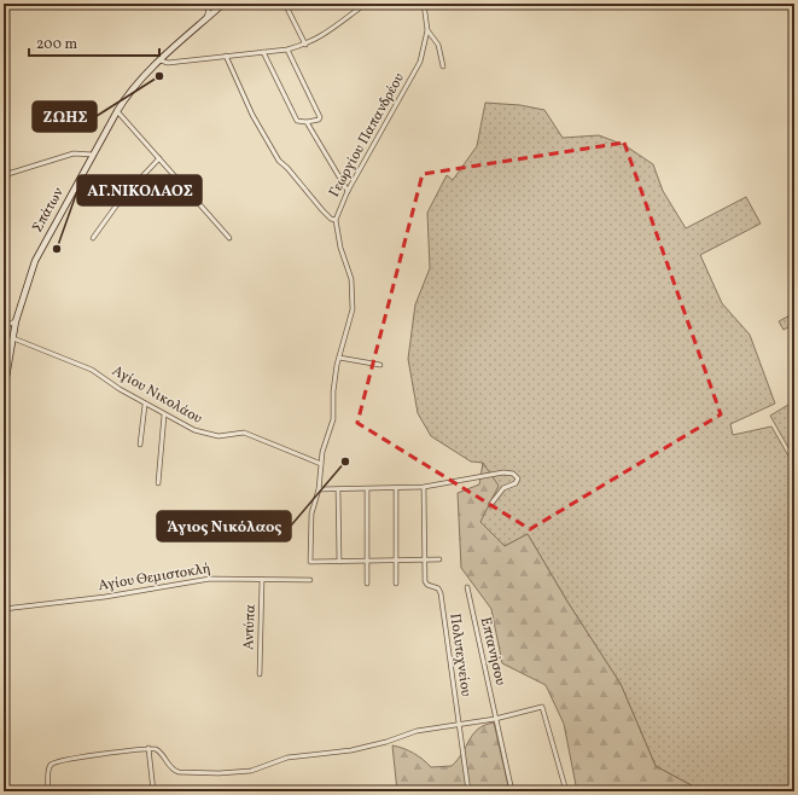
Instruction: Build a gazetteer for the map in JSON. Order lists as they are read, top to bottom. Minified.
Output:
{"streets":{"main road":["Σπάτων"],"street":["Γεωργίου Παπανδρέου","Αγίου Νικολάου","Αγίου Θεμιστοκλή","Αντύπα","Επτανήσου","Πολυτεχνείου"]},"crossings":[["Γεωργίου Παπανδρέου","Αγίου Νικολάου"],["Σπάτων","Αγίου Νικολάου"],["Αγίου Θεμιστοκλή","Αντύπα"]],"places":["ΖΩΗΣ","ΑΓ.ΝΙΚΟΛΑΟΣ","Άγιος Νικόλαος"],"scale_bar":"200 m"}
